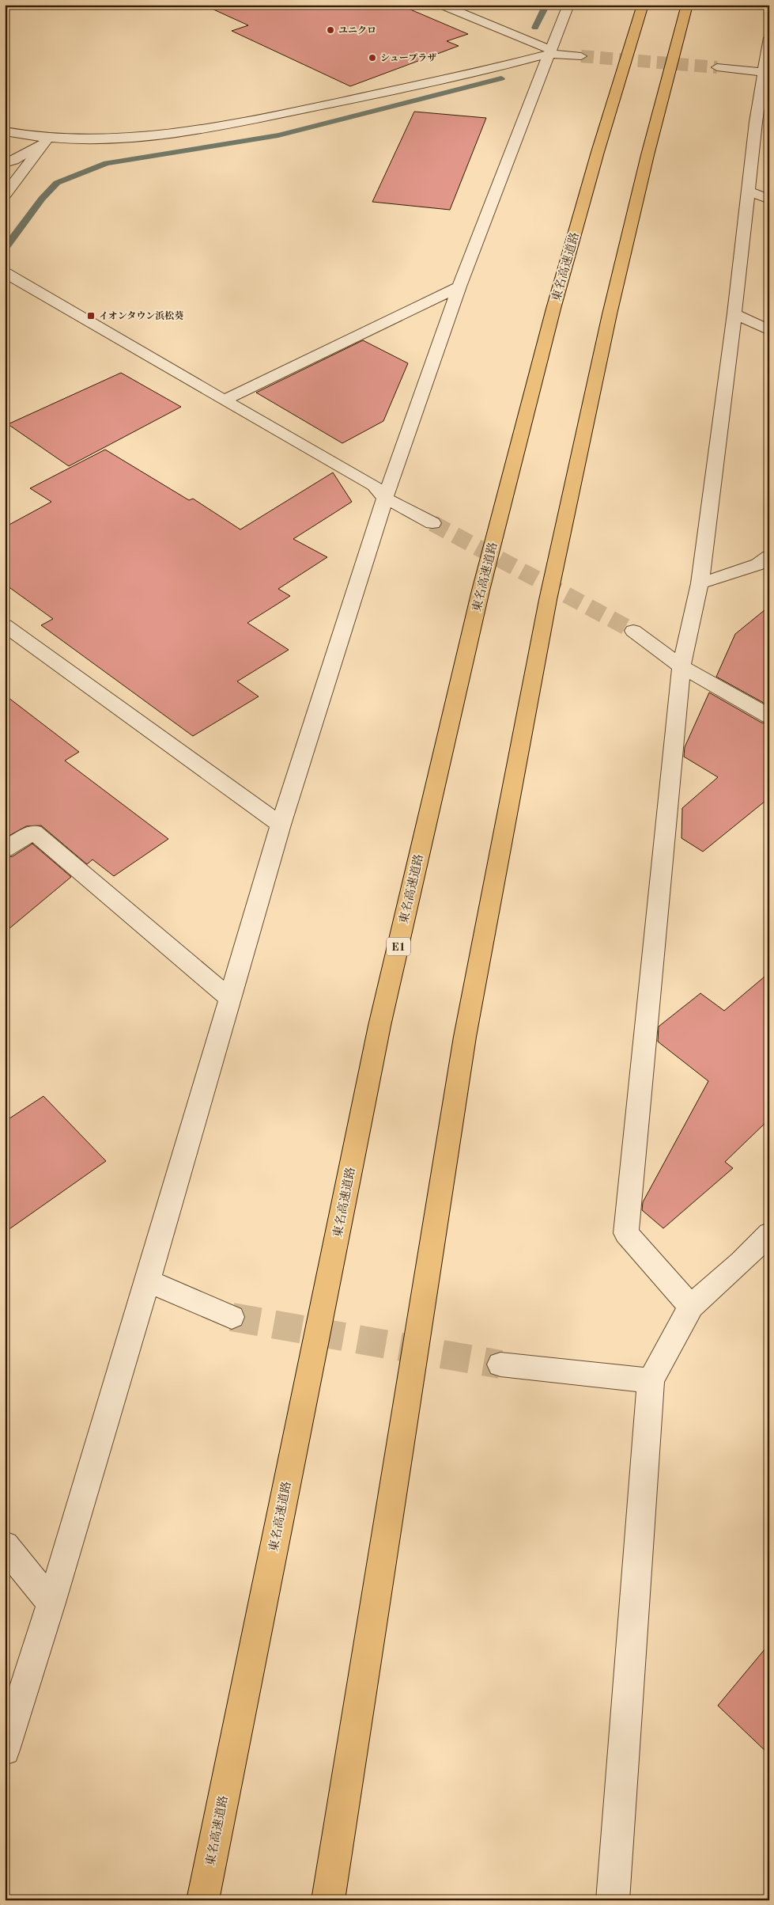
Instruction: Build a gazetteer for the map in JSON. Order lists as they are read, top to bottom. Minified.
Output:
{"streets":{"highway":["東名高速道路","E1"]},"places":{"other":["ユニクロ","シュープラザ"],"transit":["イオンタウン浜松葵"]}}
